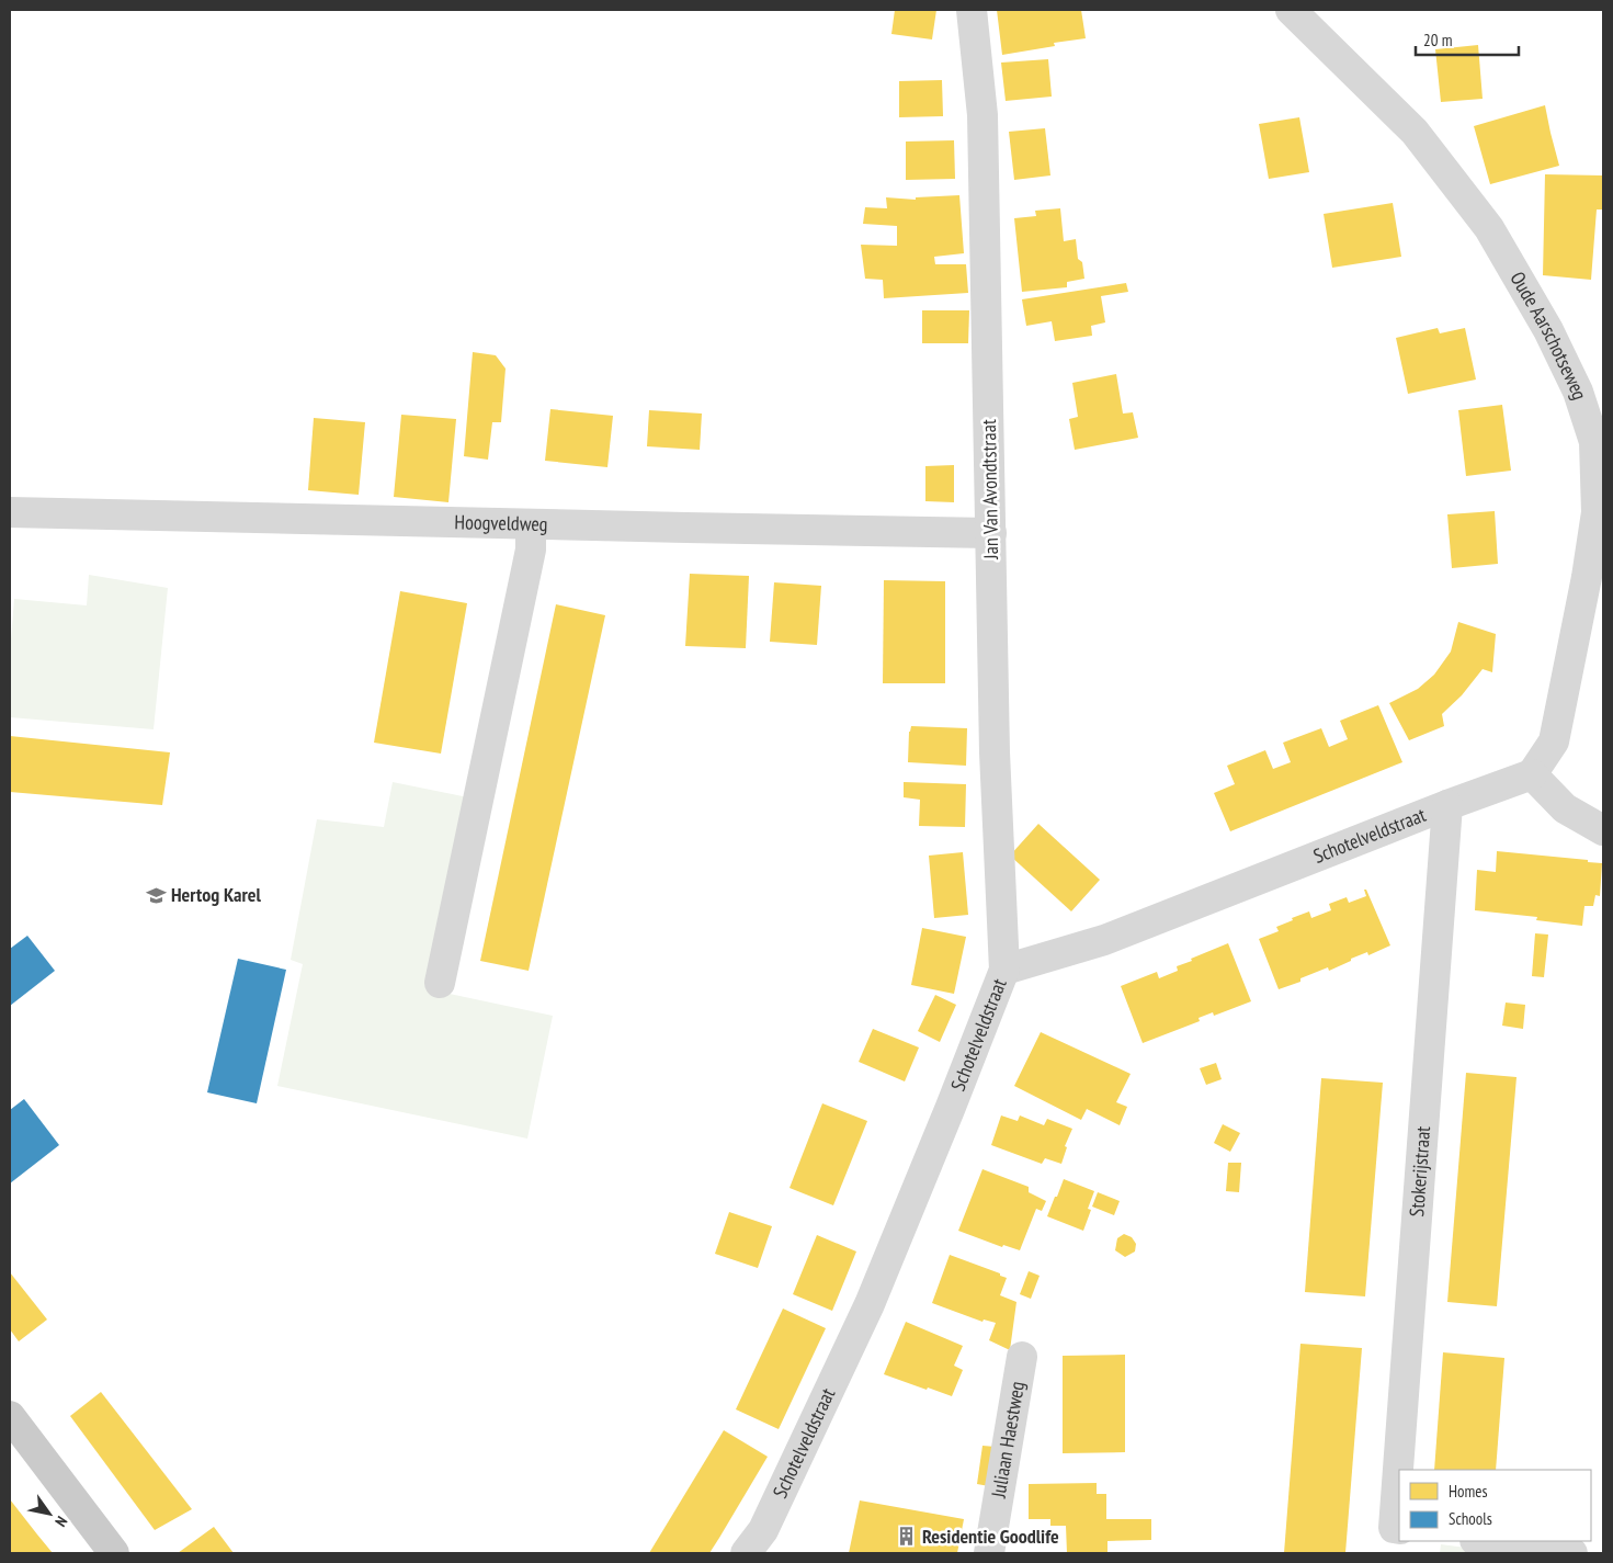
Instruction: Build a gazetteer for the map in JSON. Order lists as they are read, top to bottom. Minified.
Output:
{"streets":{"street":["Oude Aarschotseweg","Jan Van Avondtstraat","Hoogveldweg","Schotelveldstraat","Stokerijstraat","Juliaan Haestweg"]},"crossings":[["Oude Aarschotseweg","Schotelveldstraat"],["Jan Van Avondtstraat","Hoogveldweg"],["Jan Van Avondtstraat","Schotelveldstraat"],["Schotelveldstraat","Stokerijstraat"]],"places":{"school or university":["Hertog Karel"],"building":["Residentie Goodlife"]},"legend":["Homes","Schools"],"scale_bar":"20 m","north":"bottom right"}
